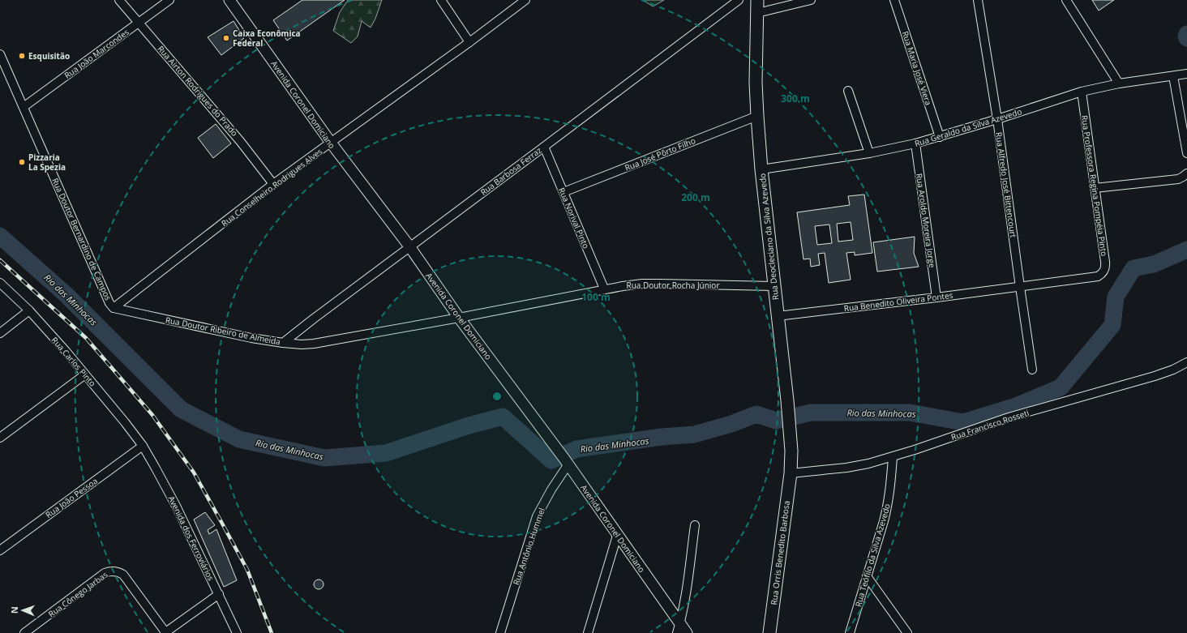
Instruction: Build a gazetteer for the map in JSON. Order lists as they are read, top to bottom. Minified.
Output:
{"streets":{"main road":["Rua Deocleciano da Silva Azevedo","Rua Orris Benedito Barbosa"],"street":["Rua João Marcondes","Rua Maria José Viera","Rua Airton Rodrigues do Prado","Avenida Coronel Domiciano","Rua Geraldo da Silva Azevedo","Rua José Pôrto Filho","Rua Barbosa Ferraz","Rua Alfredo José Bittencourt","Rua Professora Regina Pompéia Pinto","Rua Conselheiro Rodrigues Alves","Rua Norival Pinto","Rua Aroldo Moreira Jorge","Rua Doutor Bernardino de Campos","Rua Doutor Rocha Júnior","Rua Benedito Oliveira Pontes","Rua Doutor Ribeiro de Almeida","Rua Carlos Pinto","Rua Francisco Rosseti","Rua João Pessoa","Avenida dos Ferroviários","Rua Antônio Hummel","Rua Teófilo da Silva Azevedo","Rua Cônego Jarbas"]},"crossings":[["Rua João Marcondes","Rua Airton Rodrigues do Prado"],["Rua João Marcondes","Rua Doutor Bernardino de Campos"],["Rua Maria José Viera","Rua Geraldo da Silva Azevedo"],["Rua Airton Rodrigues do Prado","Rua Conselheiro Rodrigues Alves"],["Avenida Coronel Domiciano","Rua Barbosa Ferraz"],["Avenida Coronel Domiciano","Rua Conselheiro Rodrigues Alves"],["Avenida Coronel Domiciano","Rua Doutor Rocha Júnior"],["Avenida Coronel Domiciano","Rua Doutor Ribeiro de Almeida"],["Avenida Coronel Domiciano","Rua Antônio Hummel"],["Rua Geraldo da Silva Azevedo","Rua Alfredo José Bittencourt"],["Rua Geraldo da Silva Azevedo","Rua Professora Regina Pompéia Pinto"],["Rua Geraldo da Silva Azevedo","Rua Aroldo Moreira Jorge"],["Rua Geraldo da Silva Azevedo","Rua Deocleciano da Silva Azevedo"],["Rua José Pôrto Filho","Rua Norival Pinto"],["Rua José Pôrto Filho","Rua Deocleciano da Silva Azevedo"],["Rua Barbosa Ferraz","Rua Norival Pinto"],["Rua Barbosa Ferraz","Rua Doutor Ribeiro de Almeida"],["Rua Alfredo José Bittencourt","Rua Benedito Oliveira Pontes"],["Rua Professora Regina Pompéia Pinto","Rua Benedito Oliveira Pontes"],["Rua Conselheiro Rodrigues Alves","Rua Doutor Bernardino de Campos"],["Rua Norival Pinto","Rua Doutor Rocha Júnior"],["Rua Aroldo Moreira Jorge","Rua Benedito Oliveira Pontes"],["Rua Deocleciano da Silva Azevedo","Rua Doutor Rocha Júnior"],["Rua Deocleciano da Silva Azevedo","Rua Benedito Oliveira Pontes"],["Rua Deocleciano da Silva Azevedo","Rua Francisco Rosseti"],["Rua Deocleciano da Silva Azevedo","Rua Orris Benedito Barbosa"],["Rua Doutor Bernardino de Campos","Rua Doutor Ribeiro de Almeida"],["Rua Doutor Rocha Júnior","Rua Doutor Ribeiro de Almeida"],["Rua Carlos Pinto","Rua João Pessoa"],["Rua Carlos Pinto","Avenida dos Ferroviários"],["Rua Francisco Rosseti","Rua Orris Benedito Barbosa"],["Rua Francisco Rosseti","Rua Teófilo da Silva Azevedo"],["Rua João Pessoa","Avenida dos Ferroviários"]],"water":["Rio das Minhocas"],"places":["Caixa Econômica Federal","Esquisitão","Pizzaria La Spezia"],"north":"left","rings":["300 m","200 m","100 m"]}
